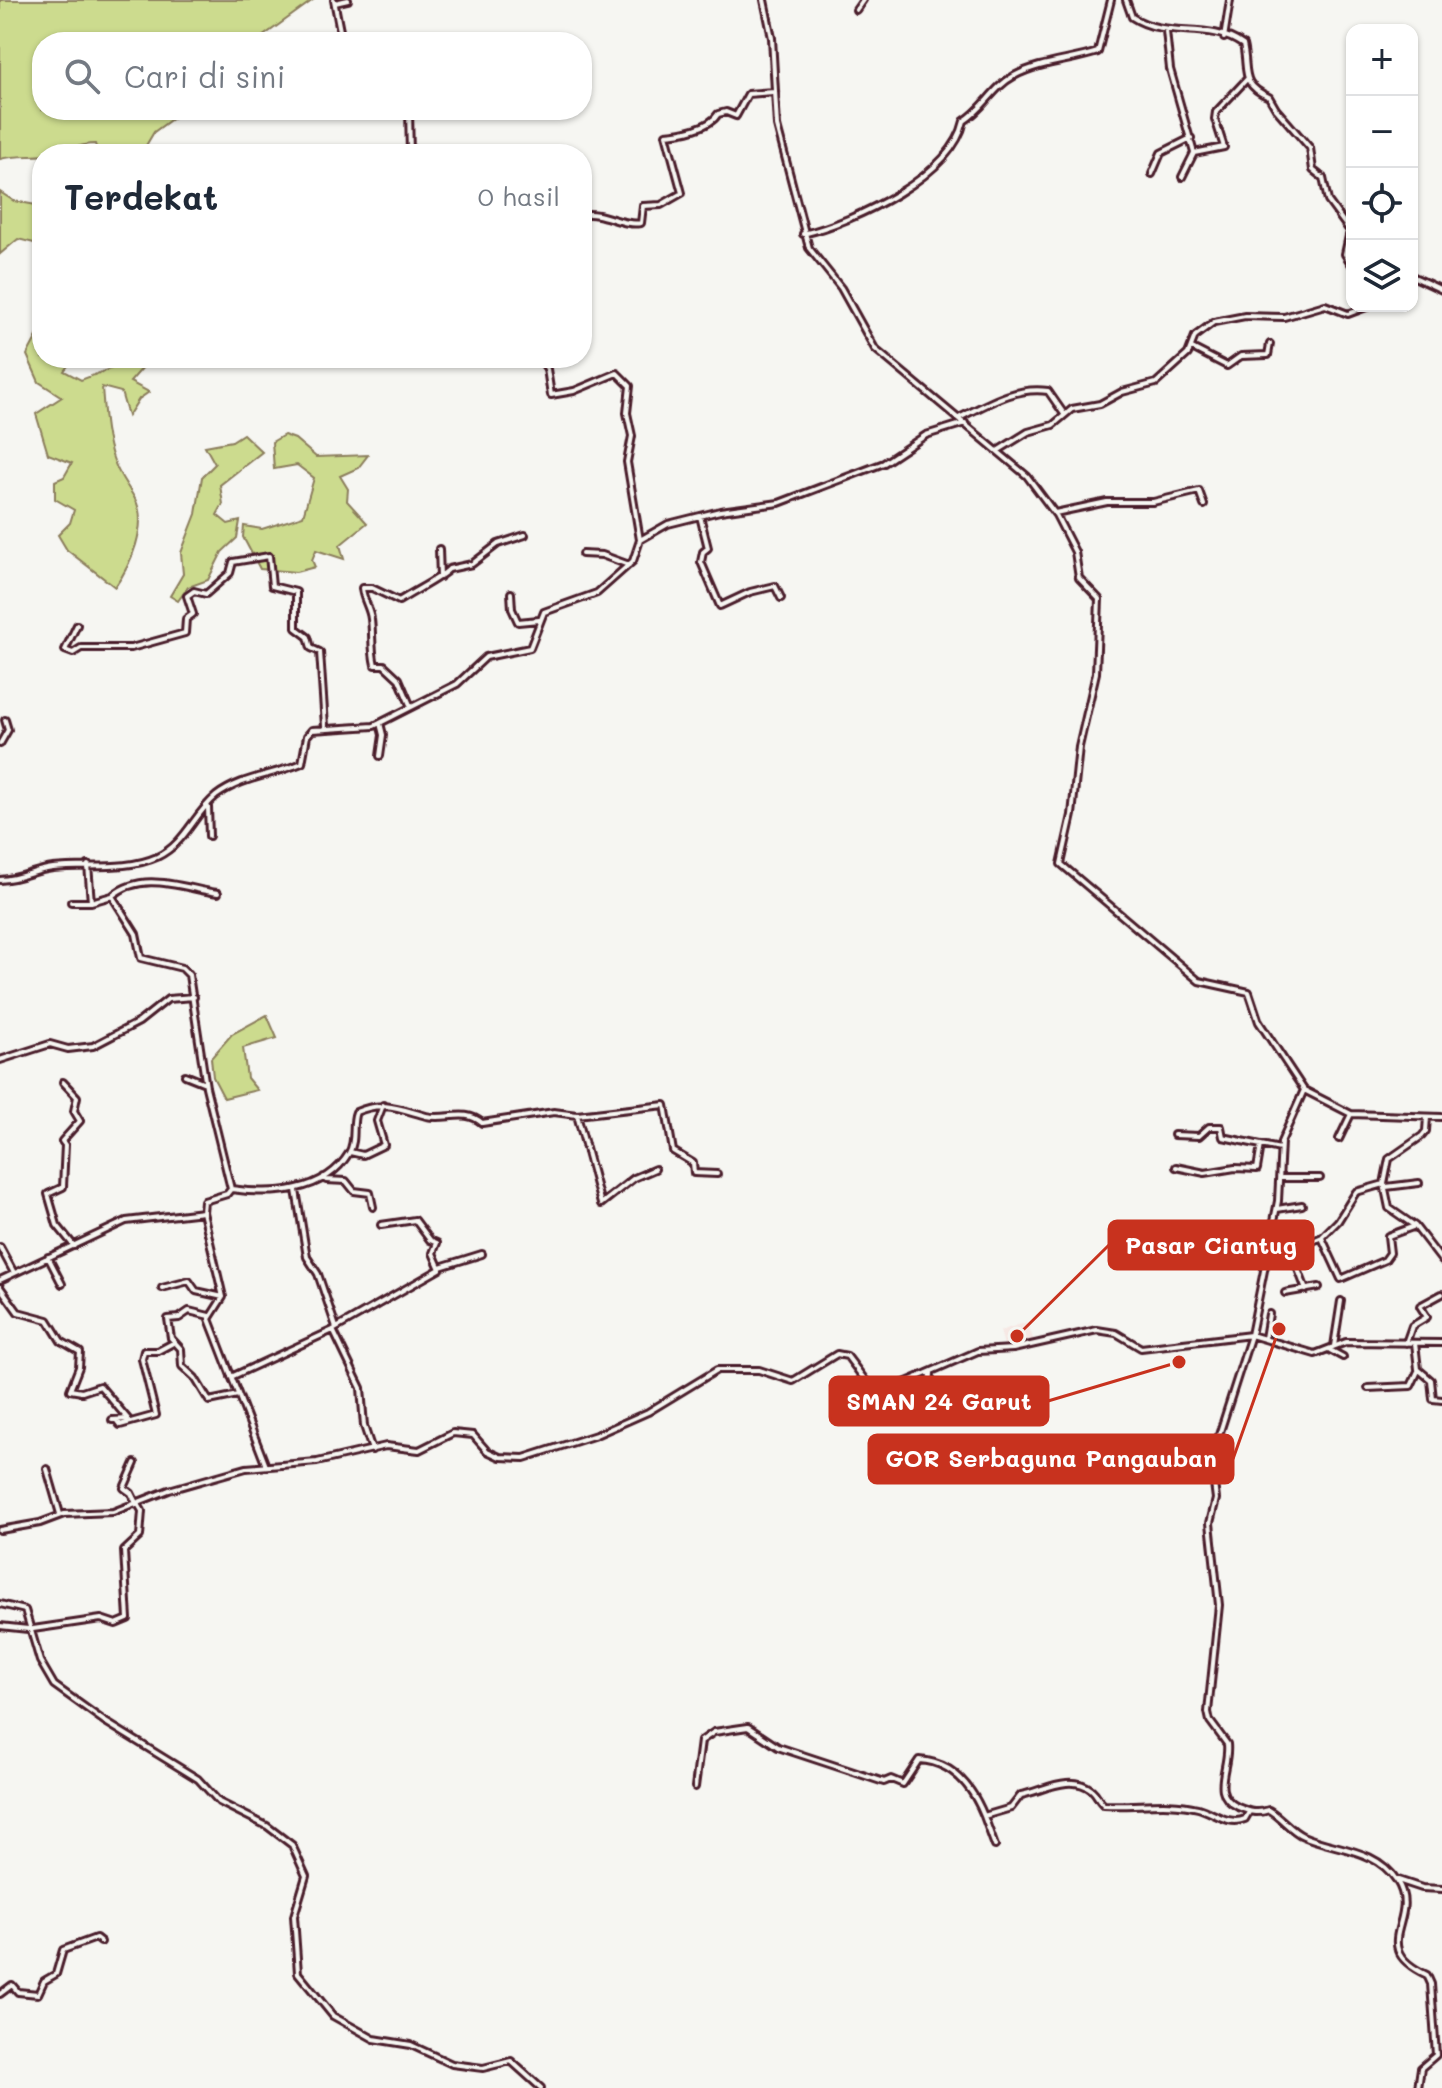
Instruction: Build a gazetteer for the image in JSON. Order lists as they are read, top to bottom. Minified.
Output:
{"places":["GOR Serbaguna Pangauban","Pasar Ciantug","SMAN 24 Garut"],"page":{"map_buttons":["+","−"],"search":"Cari di sini","heading":["Terdekat","0 hasil"]}}
